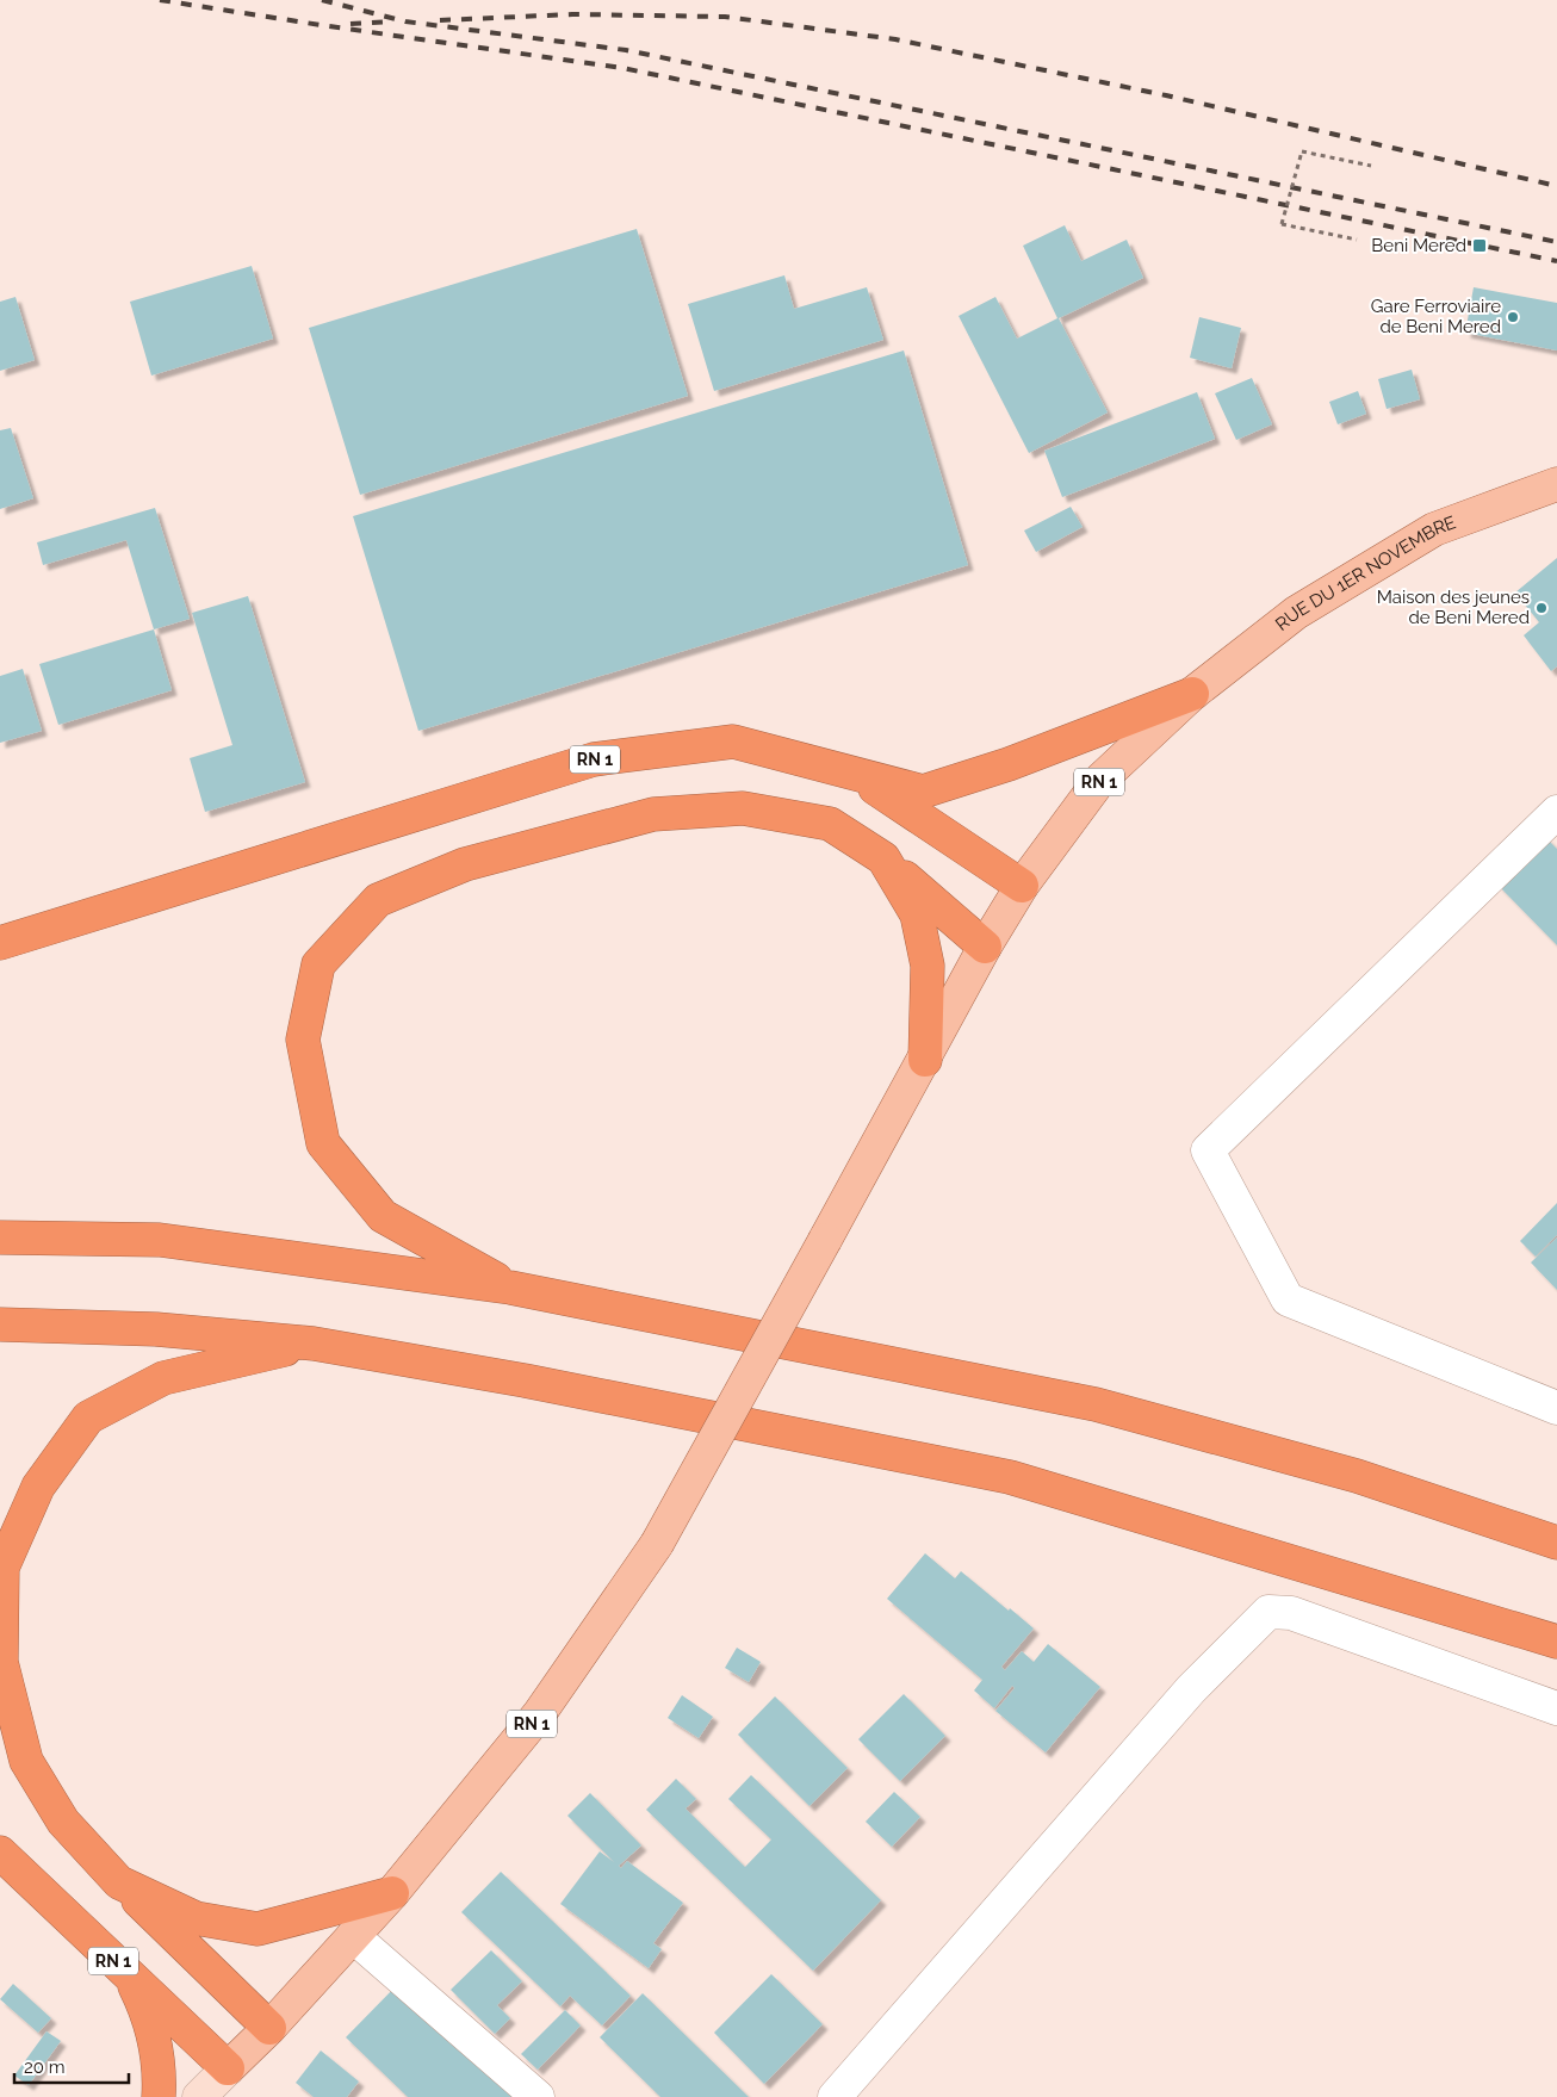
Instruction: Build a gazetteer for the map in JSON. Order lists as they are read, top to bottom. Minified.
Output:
{"streets":{"highway":["RN 1"],"main road":["RUE DU 1ER NOVEMBRE"]},"crossings":[["RUE DU 1ER NOVEMBRE","RN 1"]],"places":{"transit":["Beni Mered"],"other":["Gare Ferroviaire de Beni Mered","Maison des jeunes de Beni Mered"]},"scale_bar":"20 m"}
